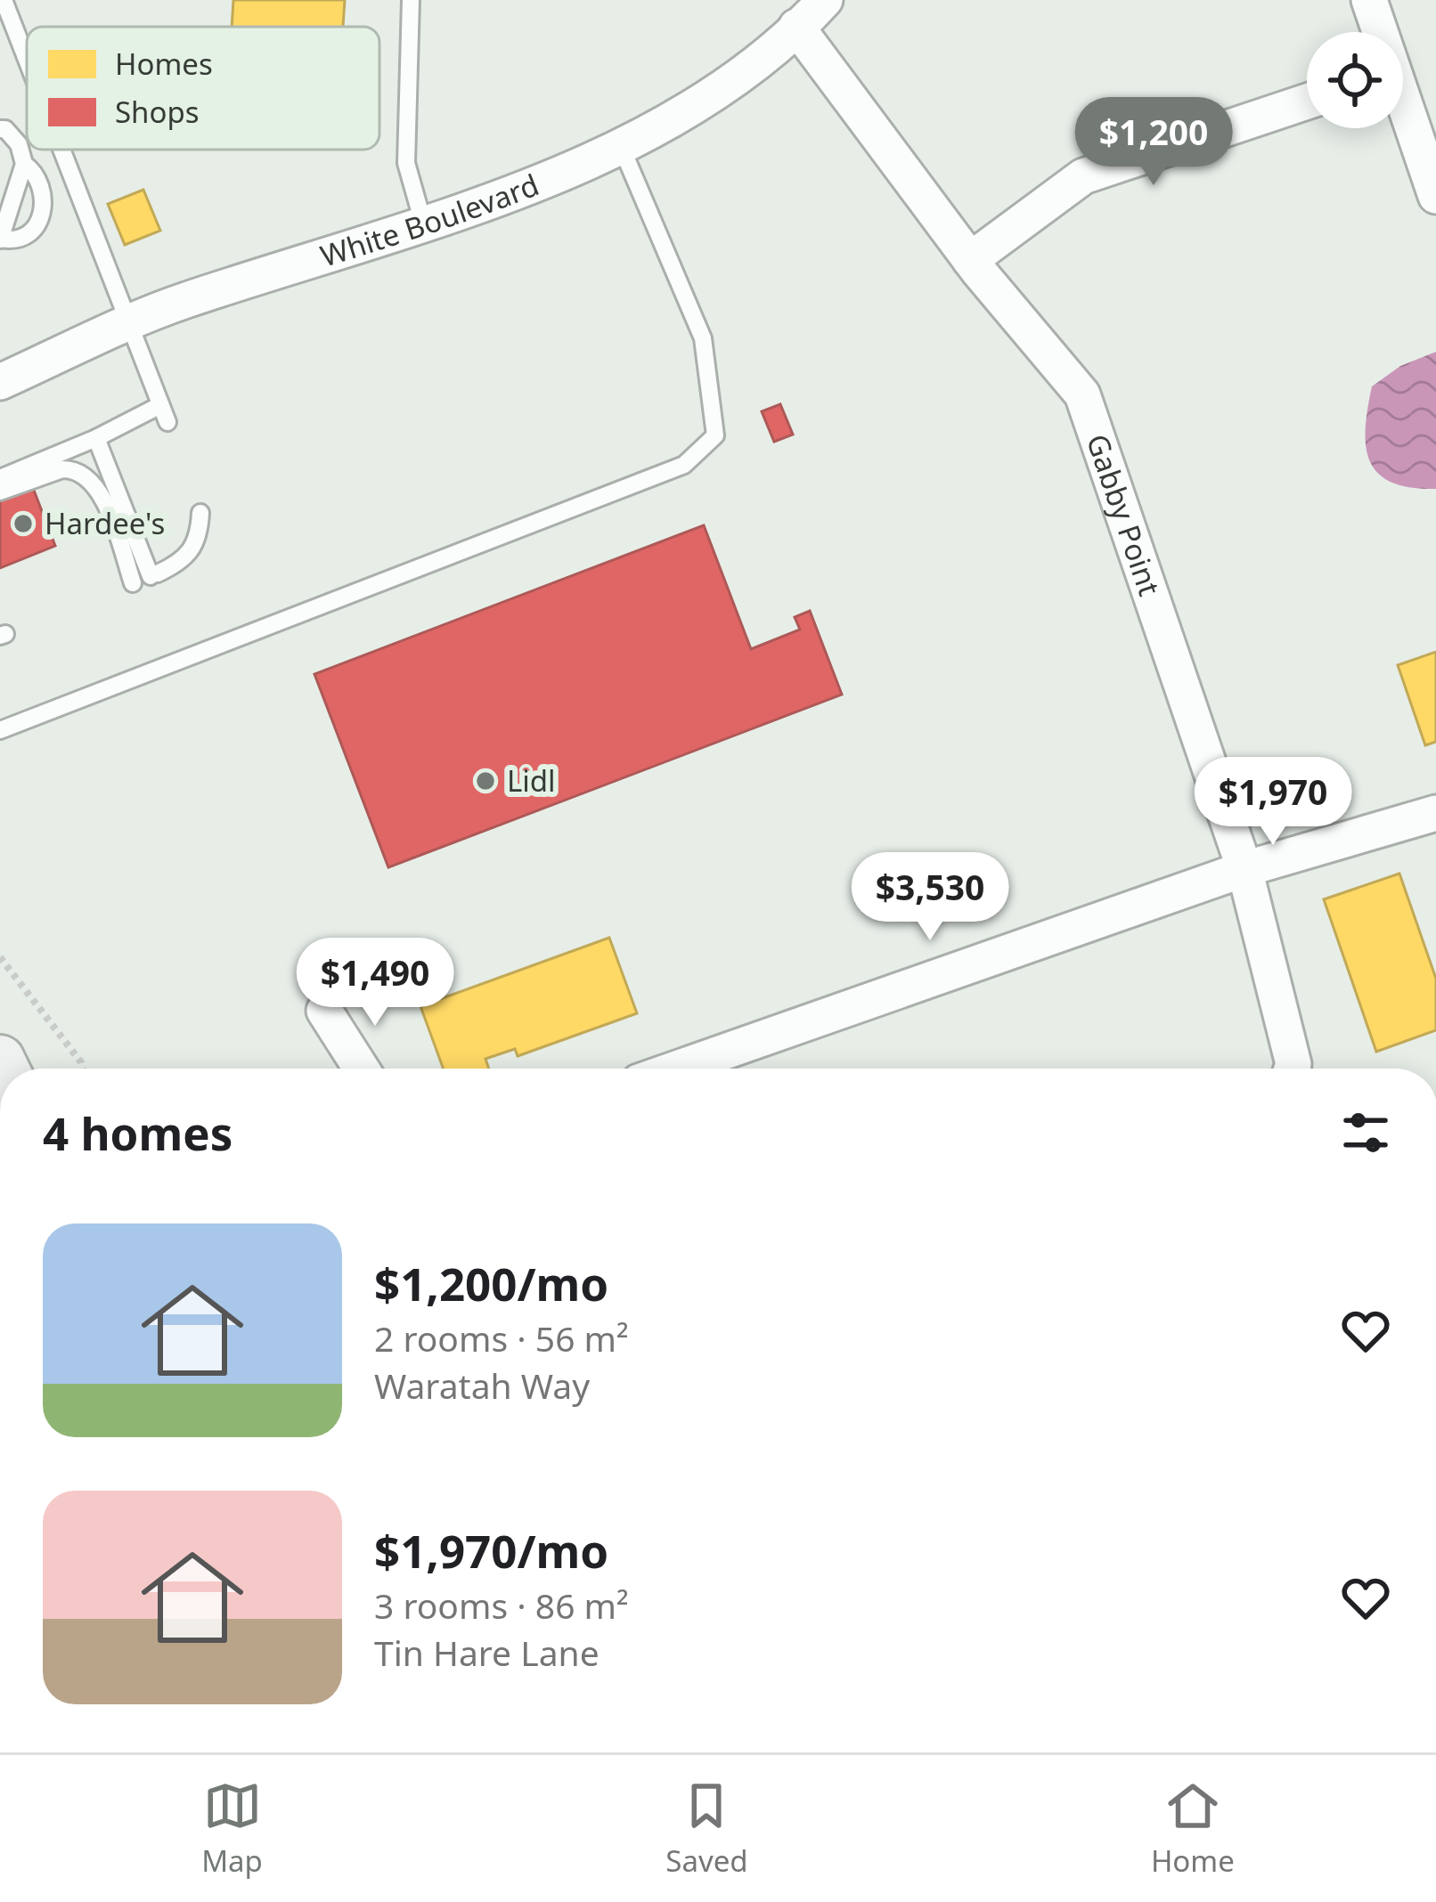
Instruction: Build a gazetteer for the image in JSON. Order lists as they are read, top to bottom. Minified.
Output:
{"streets":{"street":["White Boulevard","Gabby Point"]},"crossings":[["White Boulevard","Gabby Point"]],"places":["Hardee's","Lidl"],"legend":["Homes","Shops"],"page":{"price":["$1,200","$1,970","$3,530","$1,490"],"heading":"4 homes","list":[{"name":"$1,200/mo","note":"2 rooms · 56 m² · Waratah Way"},{"name":"$1,970/mo","note":"3 rooms · 86 m² · Tin Hare Lane"}],"tabs":["Map","Saved","Home"]}}
